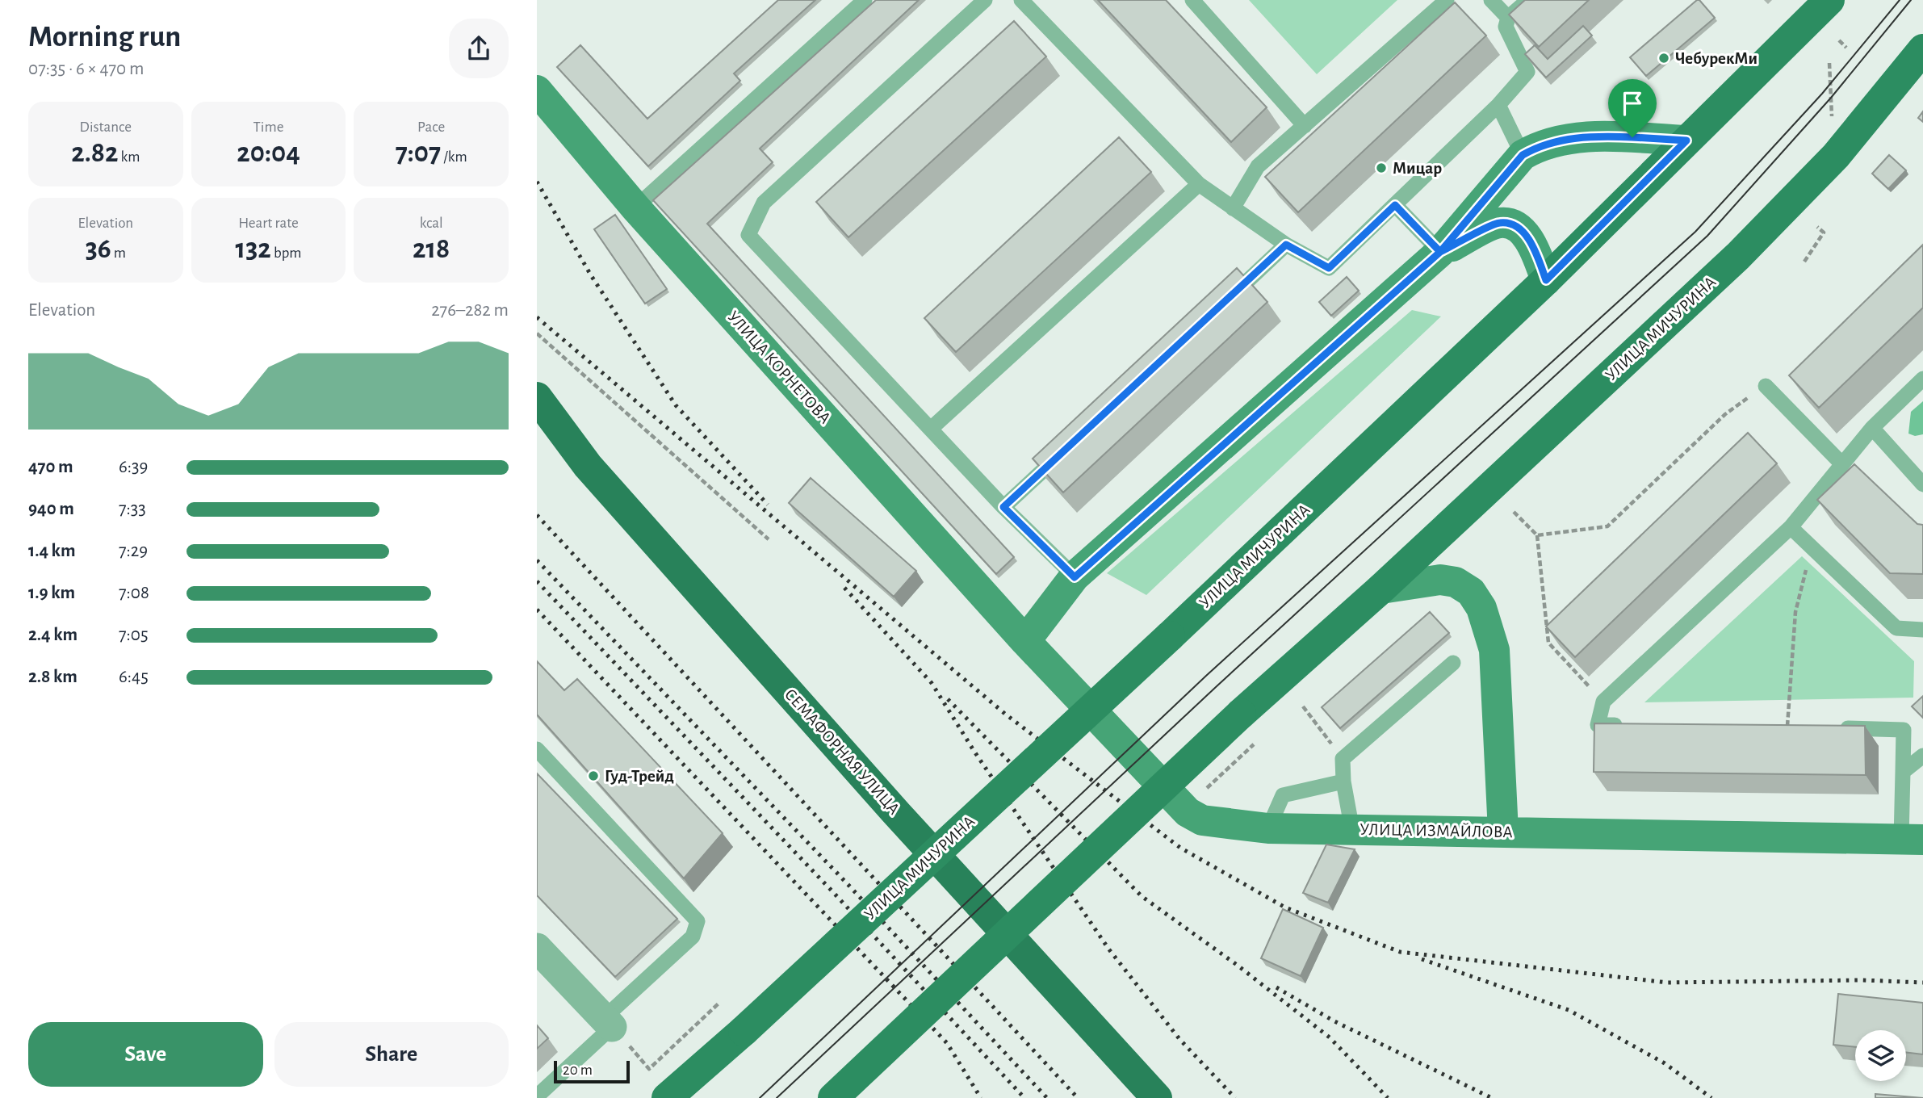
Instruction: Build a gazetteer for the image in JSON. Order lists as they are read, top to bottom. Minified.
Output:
{"streets":{"highway":["СЕМАФОРНАЯ УЛИЦА"],"main road":["УЛИЦА МИЧУРИНА","УЛИЦА КОРНЕТОВА","УЛИЦА ИЗМАЙЛОВА"]},"crossings":[["УЛИЦА КОРНЕТОВА","УЛИЦА ИЗМАЙЛОВА"]],"places":["ЧебурекМи","Мицар","Гуд-Трейд"],"scale_bar":"20 m","page":{"heading":["Morning run","07:35 · 6 × 470 m"],"stats":[["Distance","2.82 km"],["Time","20:04"],["Pace","7:07 /km"],["Elevation","36 m"],["Heart rate","132 bpm"],["kcal","218"]],"chart":["Elevation","276–282 m"],"list":[{"name":"470 m","note":"6:39"},{"name":"940 m","note":"7:33"},{"name":"1.4 km","note":"7:29"},{"name":"1.9 km","note":"7:08"},{"name":"2.4 km","note":"7:05"},{"name":"2.8 km","note":"6:45"}],"buttons":["Save","Share"],"scale":"20 m"}}
